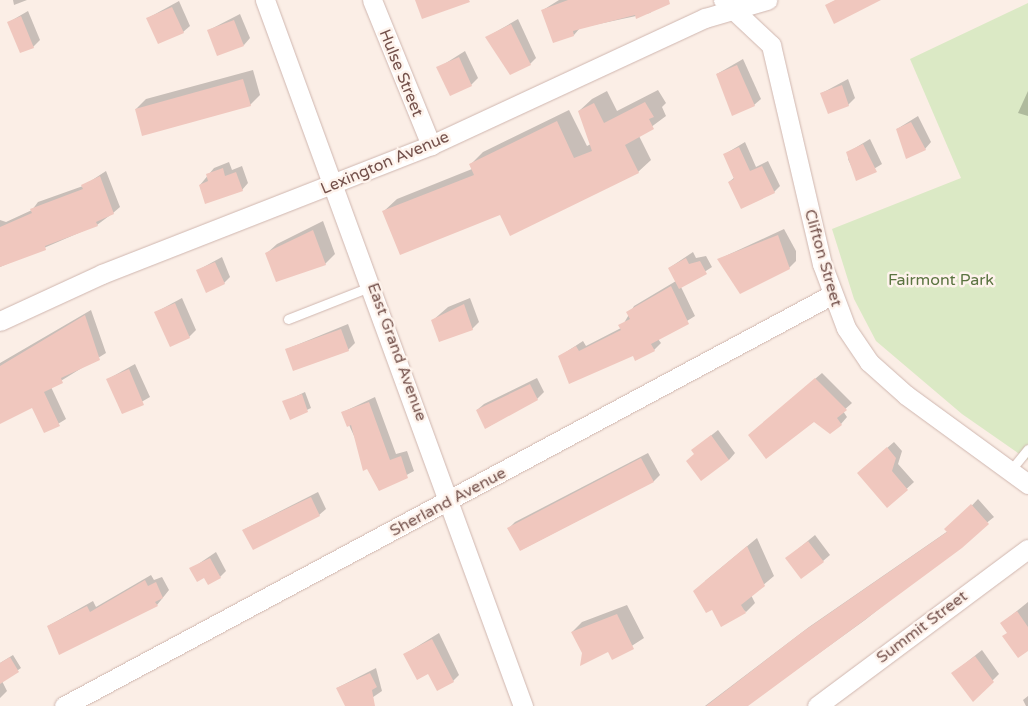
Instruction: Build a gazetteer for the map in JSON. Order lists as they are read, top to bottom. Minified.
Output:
{"streets":{"street":["Hulse Street","Lexington Avenue","Clifton Street","East Grand Avenue","Sherland Avenue","Summit Street"]},"crossings":[["Hulse Street","Lexington Avenue"],["Lexington Avenue","Clifton Street"],["Lexington Avenue","East Grand Avenue"],["Clifton Street","Sherland Avenue"],["East Grand Avenue","Sherland Avenue"]],"parks":["Fairmont Park"]}
